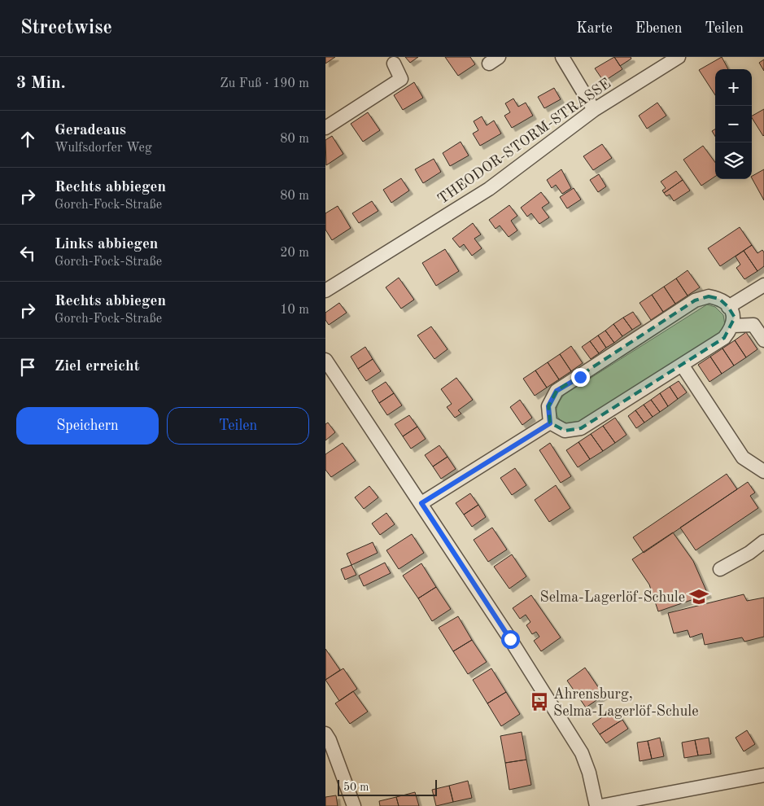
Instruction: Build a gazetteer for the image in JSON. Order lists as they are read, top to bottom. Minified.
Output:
{"streets":{"street":["THEODOR-STORM-STRASSE"]},"places":{"school or university":["Selma-Lagerlöf-Schule"],"bus stop":["Ahrensburg, Selma-Lagerlöf-Schule"]},"scale_bar":"50 m","page":{"header":"Streetwise","nav":["Karte","Ebenen","Teilen"],"heading":["3 Min.","Zu Fuß · 190 m"],"map_buttons":["+","−"],"list":[["Geradeaus","Wulfsdorfer Weg","80 m"],["Rechts abbiegen","Gorch-Fock-Straße","80 m"],["Links abbiegen","Gorch-Fock-Straße","20 m"],["Rechts abbiegen","Gorch-Fock-Straße","10 m"],"Ziel erreicht"],"buttons":["Speichern","Teilen"],"scale":"50 m"}}
